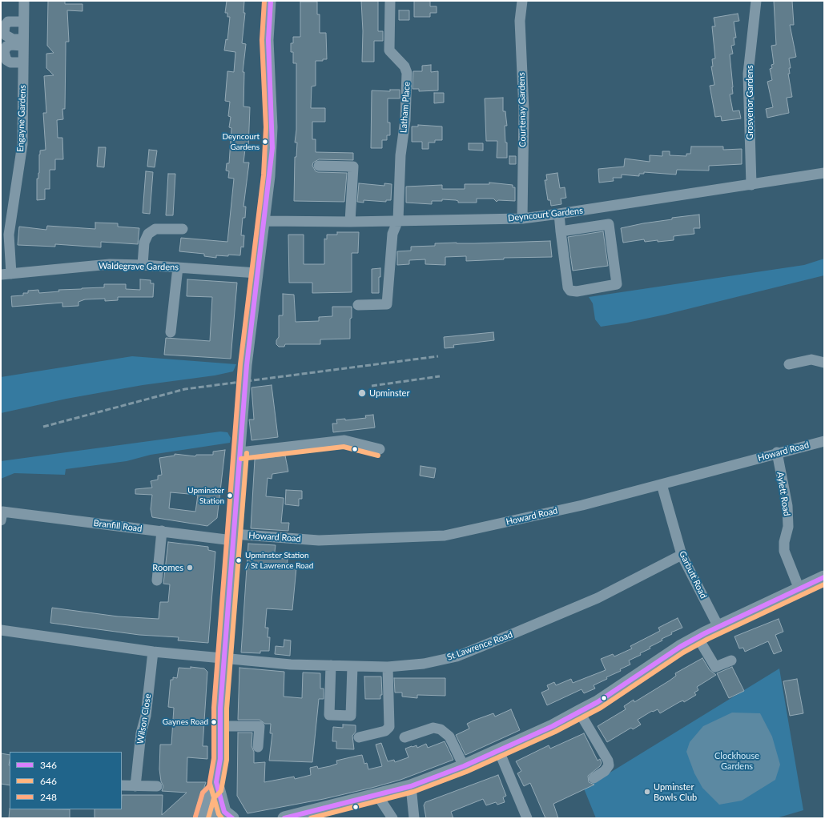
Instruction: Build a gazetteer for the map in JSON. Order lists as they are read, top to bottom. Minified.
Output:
{"streets":{"street":["Grosvenor Gardens","Latham Place","Courtenay Gardens","Engayne Gardens","Deyncourt Gardens","Waldegrave Gardens","Howard Road","Aylett Road","Branfill Road","Garbutt Road","St Lawrence Road","Wilson Close"]},"crossings":[["Grosvenor Gardens","Deyncourt Gardens"],["Latham Place","Deyncourt Gardens"],["Courtenay Gardens","Deyncourt Gardens"],["Engayne Gardens","Waldegrave Gardens"],["Howard Road","Aylett Road"],["Howard Road","Branfill Road"],["Howard Road","Garbutt Road"],["Garbutt Road","St Lawrence Road"]],"parks":["Clockhouse Gardens"],"places":["Deyncourt Gardens","Upminster","Upminster Station","Upminster Station / St Lawrence Road","Roomes","Gaynes Road","Upminster Bowls Club"],"lines":["transit line 346","transit line 248","transit line 646"],"legend":["346","646","248"]}
